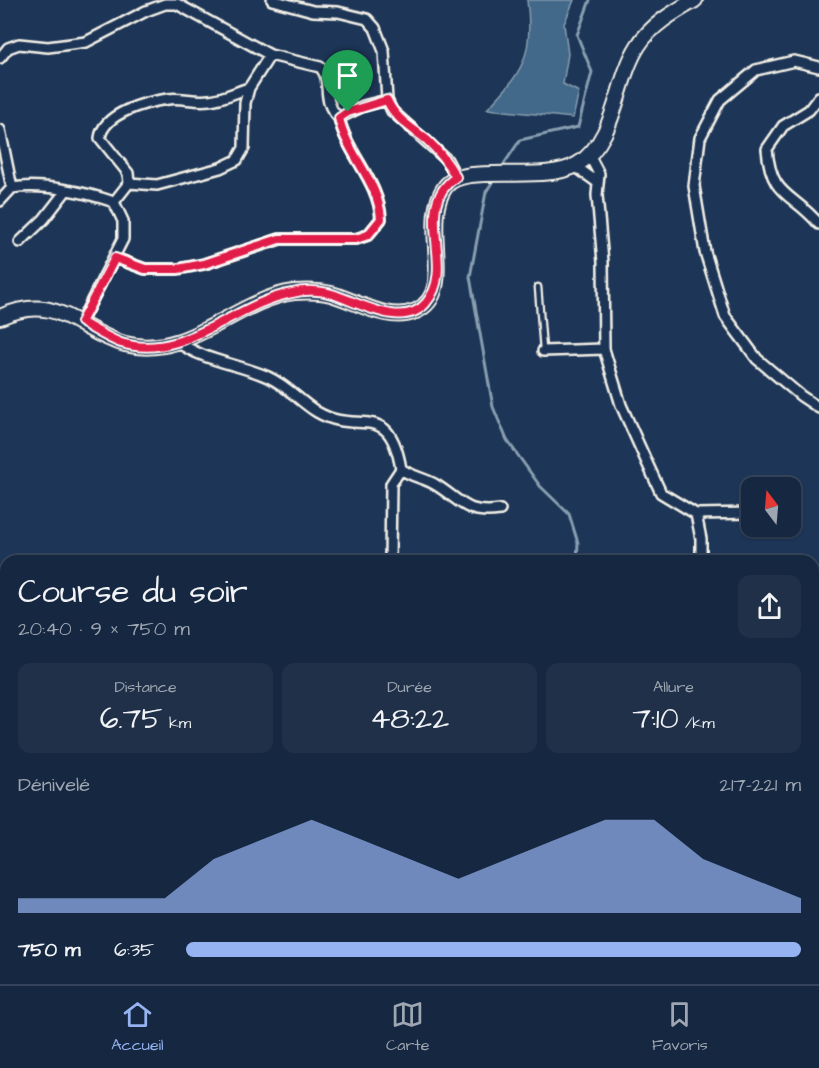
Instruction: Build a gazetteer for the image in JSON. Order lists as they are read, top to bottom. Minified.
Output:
{"north":"top","page":{"heading":["Course du soir","20:40 · 9 × 750 m"],"stats":[["Distance","6.75 km"],["Durée","48:22"],["Allure","7:10 /km"]],"chart":["Dénivelé","217–221 m"],"list":[{"name":"750 m","note":"6:35"}],"tabs":["Accueil","Carte","Favoris"]}}
